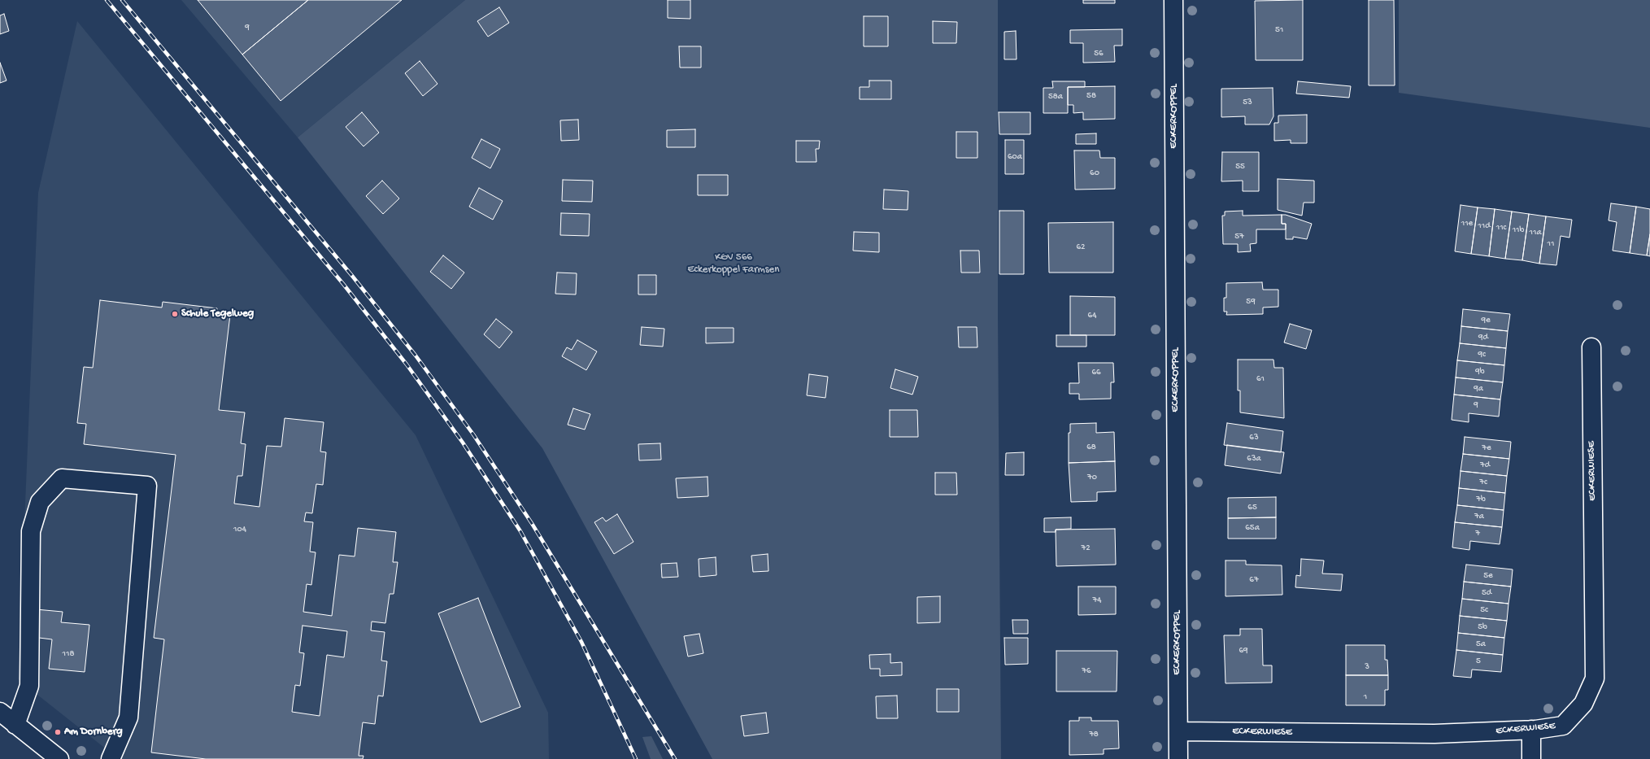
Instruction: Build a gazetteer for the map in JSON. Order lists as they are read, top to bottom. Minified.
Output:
{"streets":{"street":["ECKERKOPPEL","ECKERWIESE"]},"crossings":[["ECKERKOPPEL","ECKERWIESE"]],"parks":["KGV 566 Eckerkoppel Farmsen"],"places":["Schule Tegelweg","Am Dornberg"],"house_numbers":["9","51","56","58","58a","53","60a","55","60","11e","11d","11c","11b","11a","57","11","62","59","64","9e","9d","9c","9b","66","61","9a","9","63","68","7e","63a","7d","70","7c","7b","65","7a","65a","104","7","72","5e","67","5d","74","5c","5b","5a","69","118","5","3","76","1","78"]}
